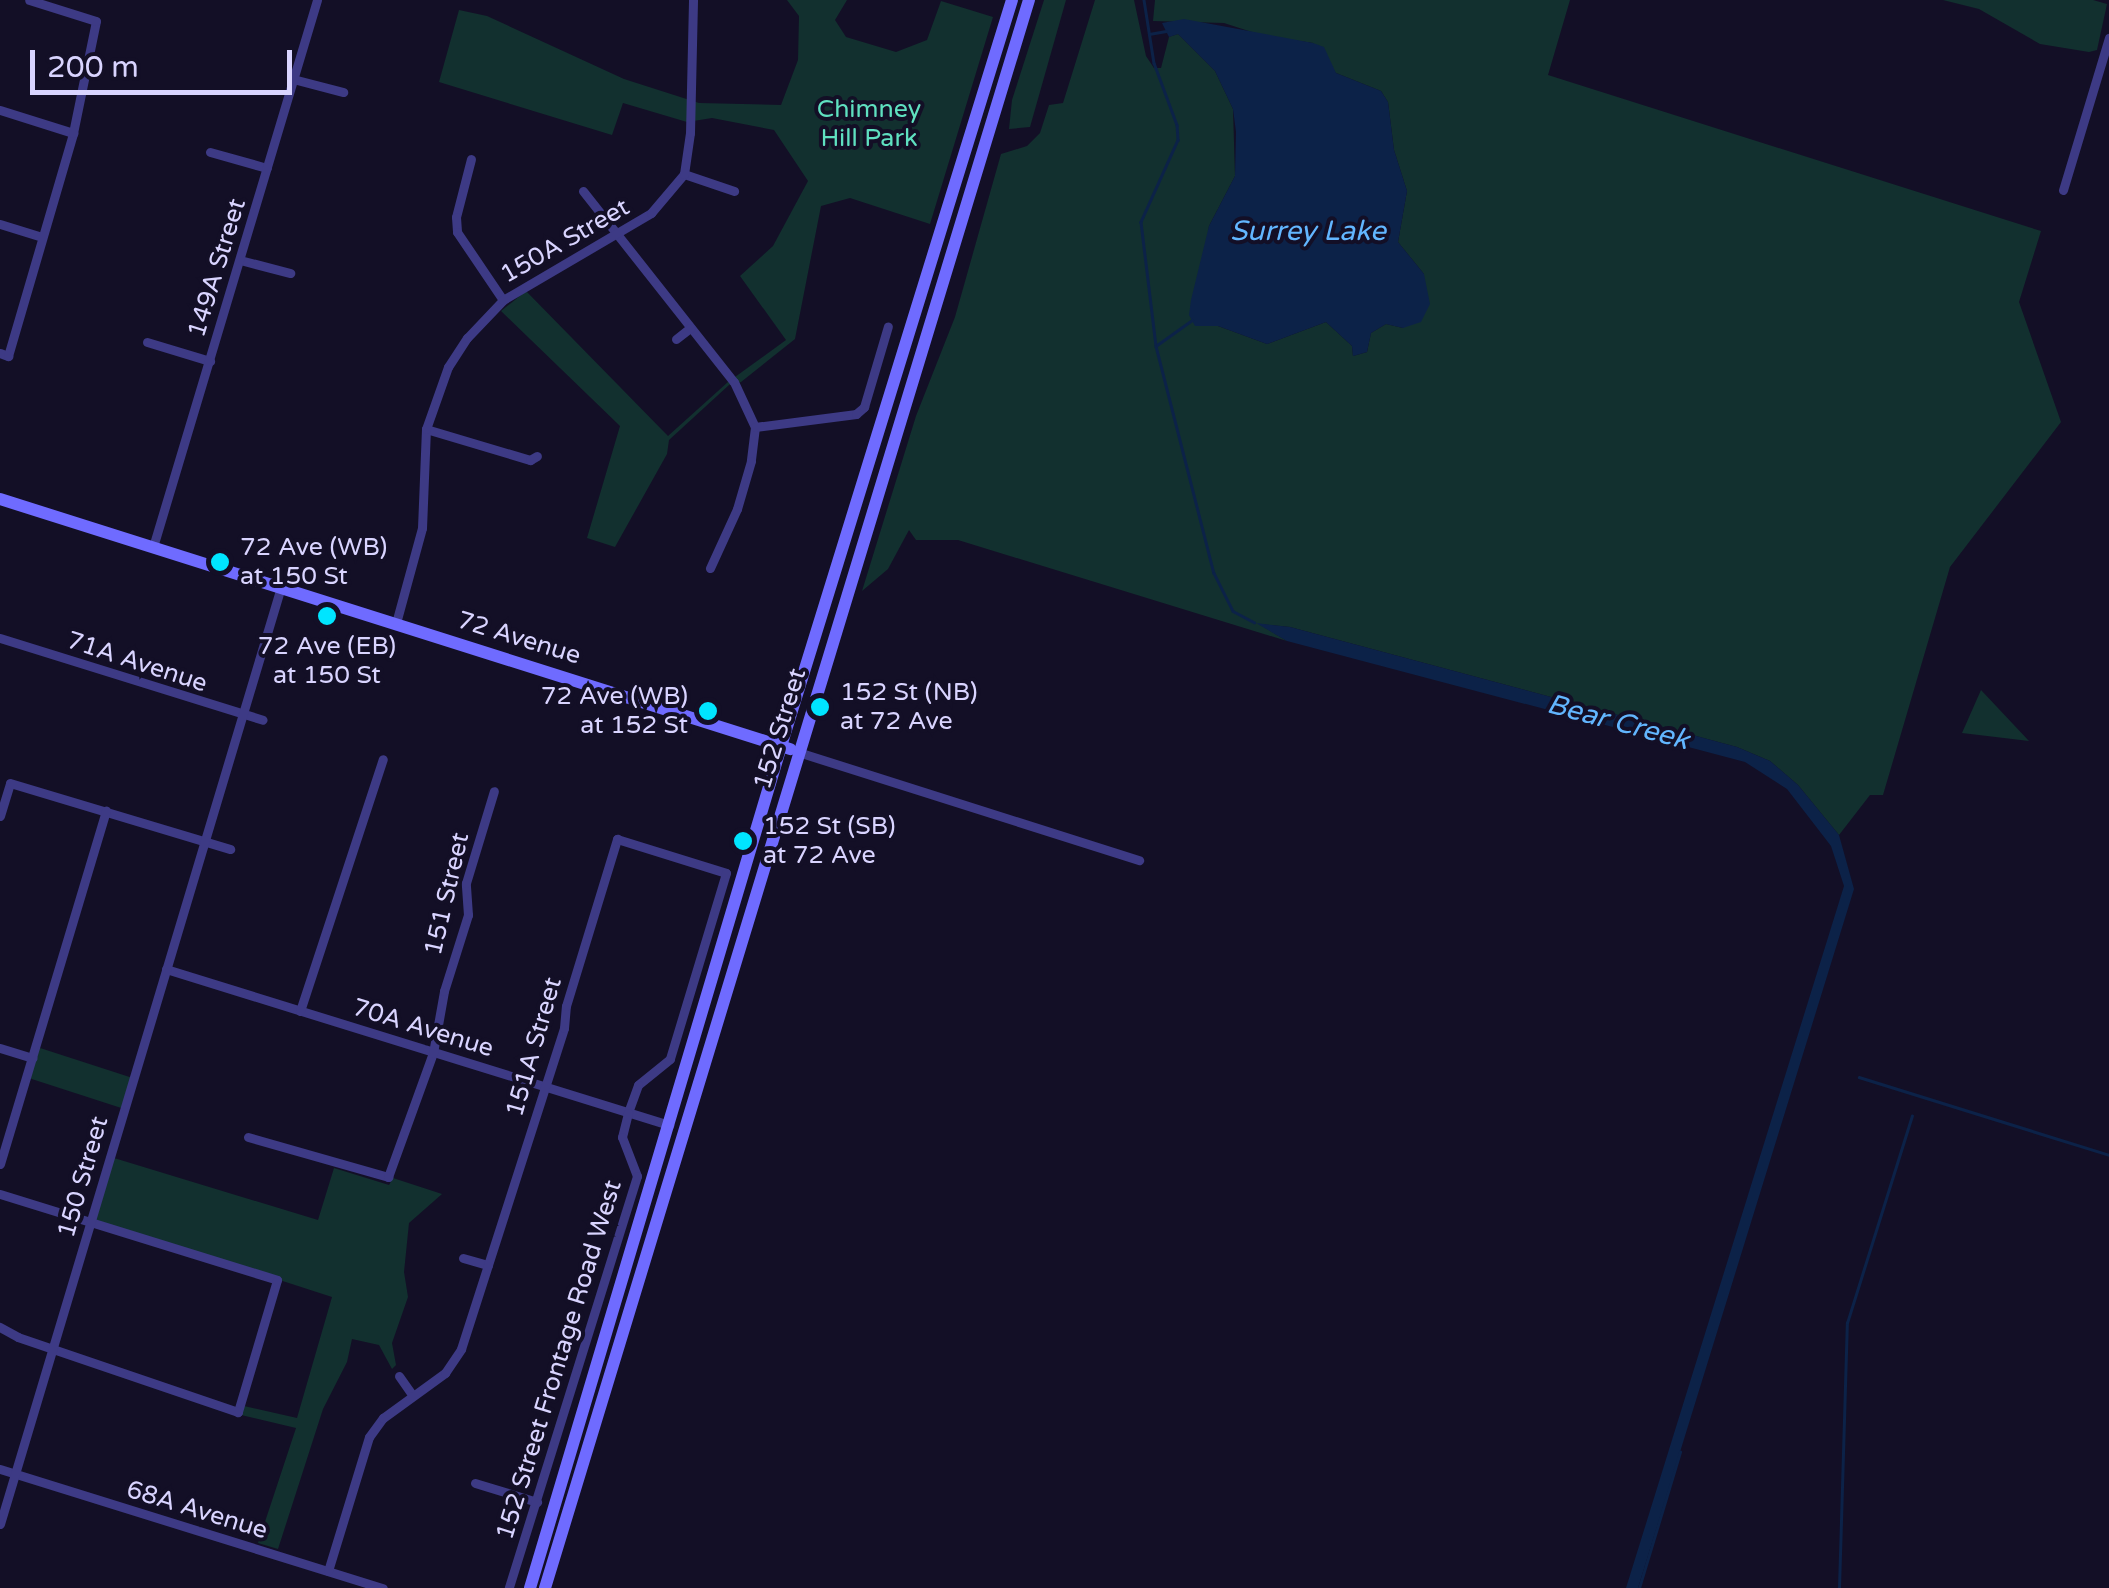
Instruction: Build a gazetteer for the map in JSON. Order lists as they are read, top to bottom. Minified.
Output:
{"streets":{"main road":["72 Avenue","152 Street"],"street":["150A Street","149A Street","71A Avenue","151 Street","70A Avenue","151A Street","150 Street","152 Street Frontage Road West","68A Avenue"]},"crossings":[["150A Street","72 Avenue"],["149A Street","72 Avenue"],["72 Avenue","152 Street"],["72 Avenue","150 Street"],["71A Avenue","150 Street"],["152 Street","70A Avenue"],["151 Street","70A Avenue"],["70A Avenue","151A Street"],["70A Avenue","150 Street"],["70A Avenue","152 Street Frontage Road West"],["151A Street","152 Street Frontage Road West"],["151A Street","68A Avenue"],["150 Street","68A Avenue"]],"water":["Surrey Lake","Bear Creek"],"parks":["Chimney Hill Park"],"places":["72 Ave (WB) at 150 St","72 Ave (EB) at 150 St","152 St (NB) at 72 Ave","72 Ave (WB) at 152 St","152 St (SB) at 72 Ave"],"scale_bar":"200 m"}
